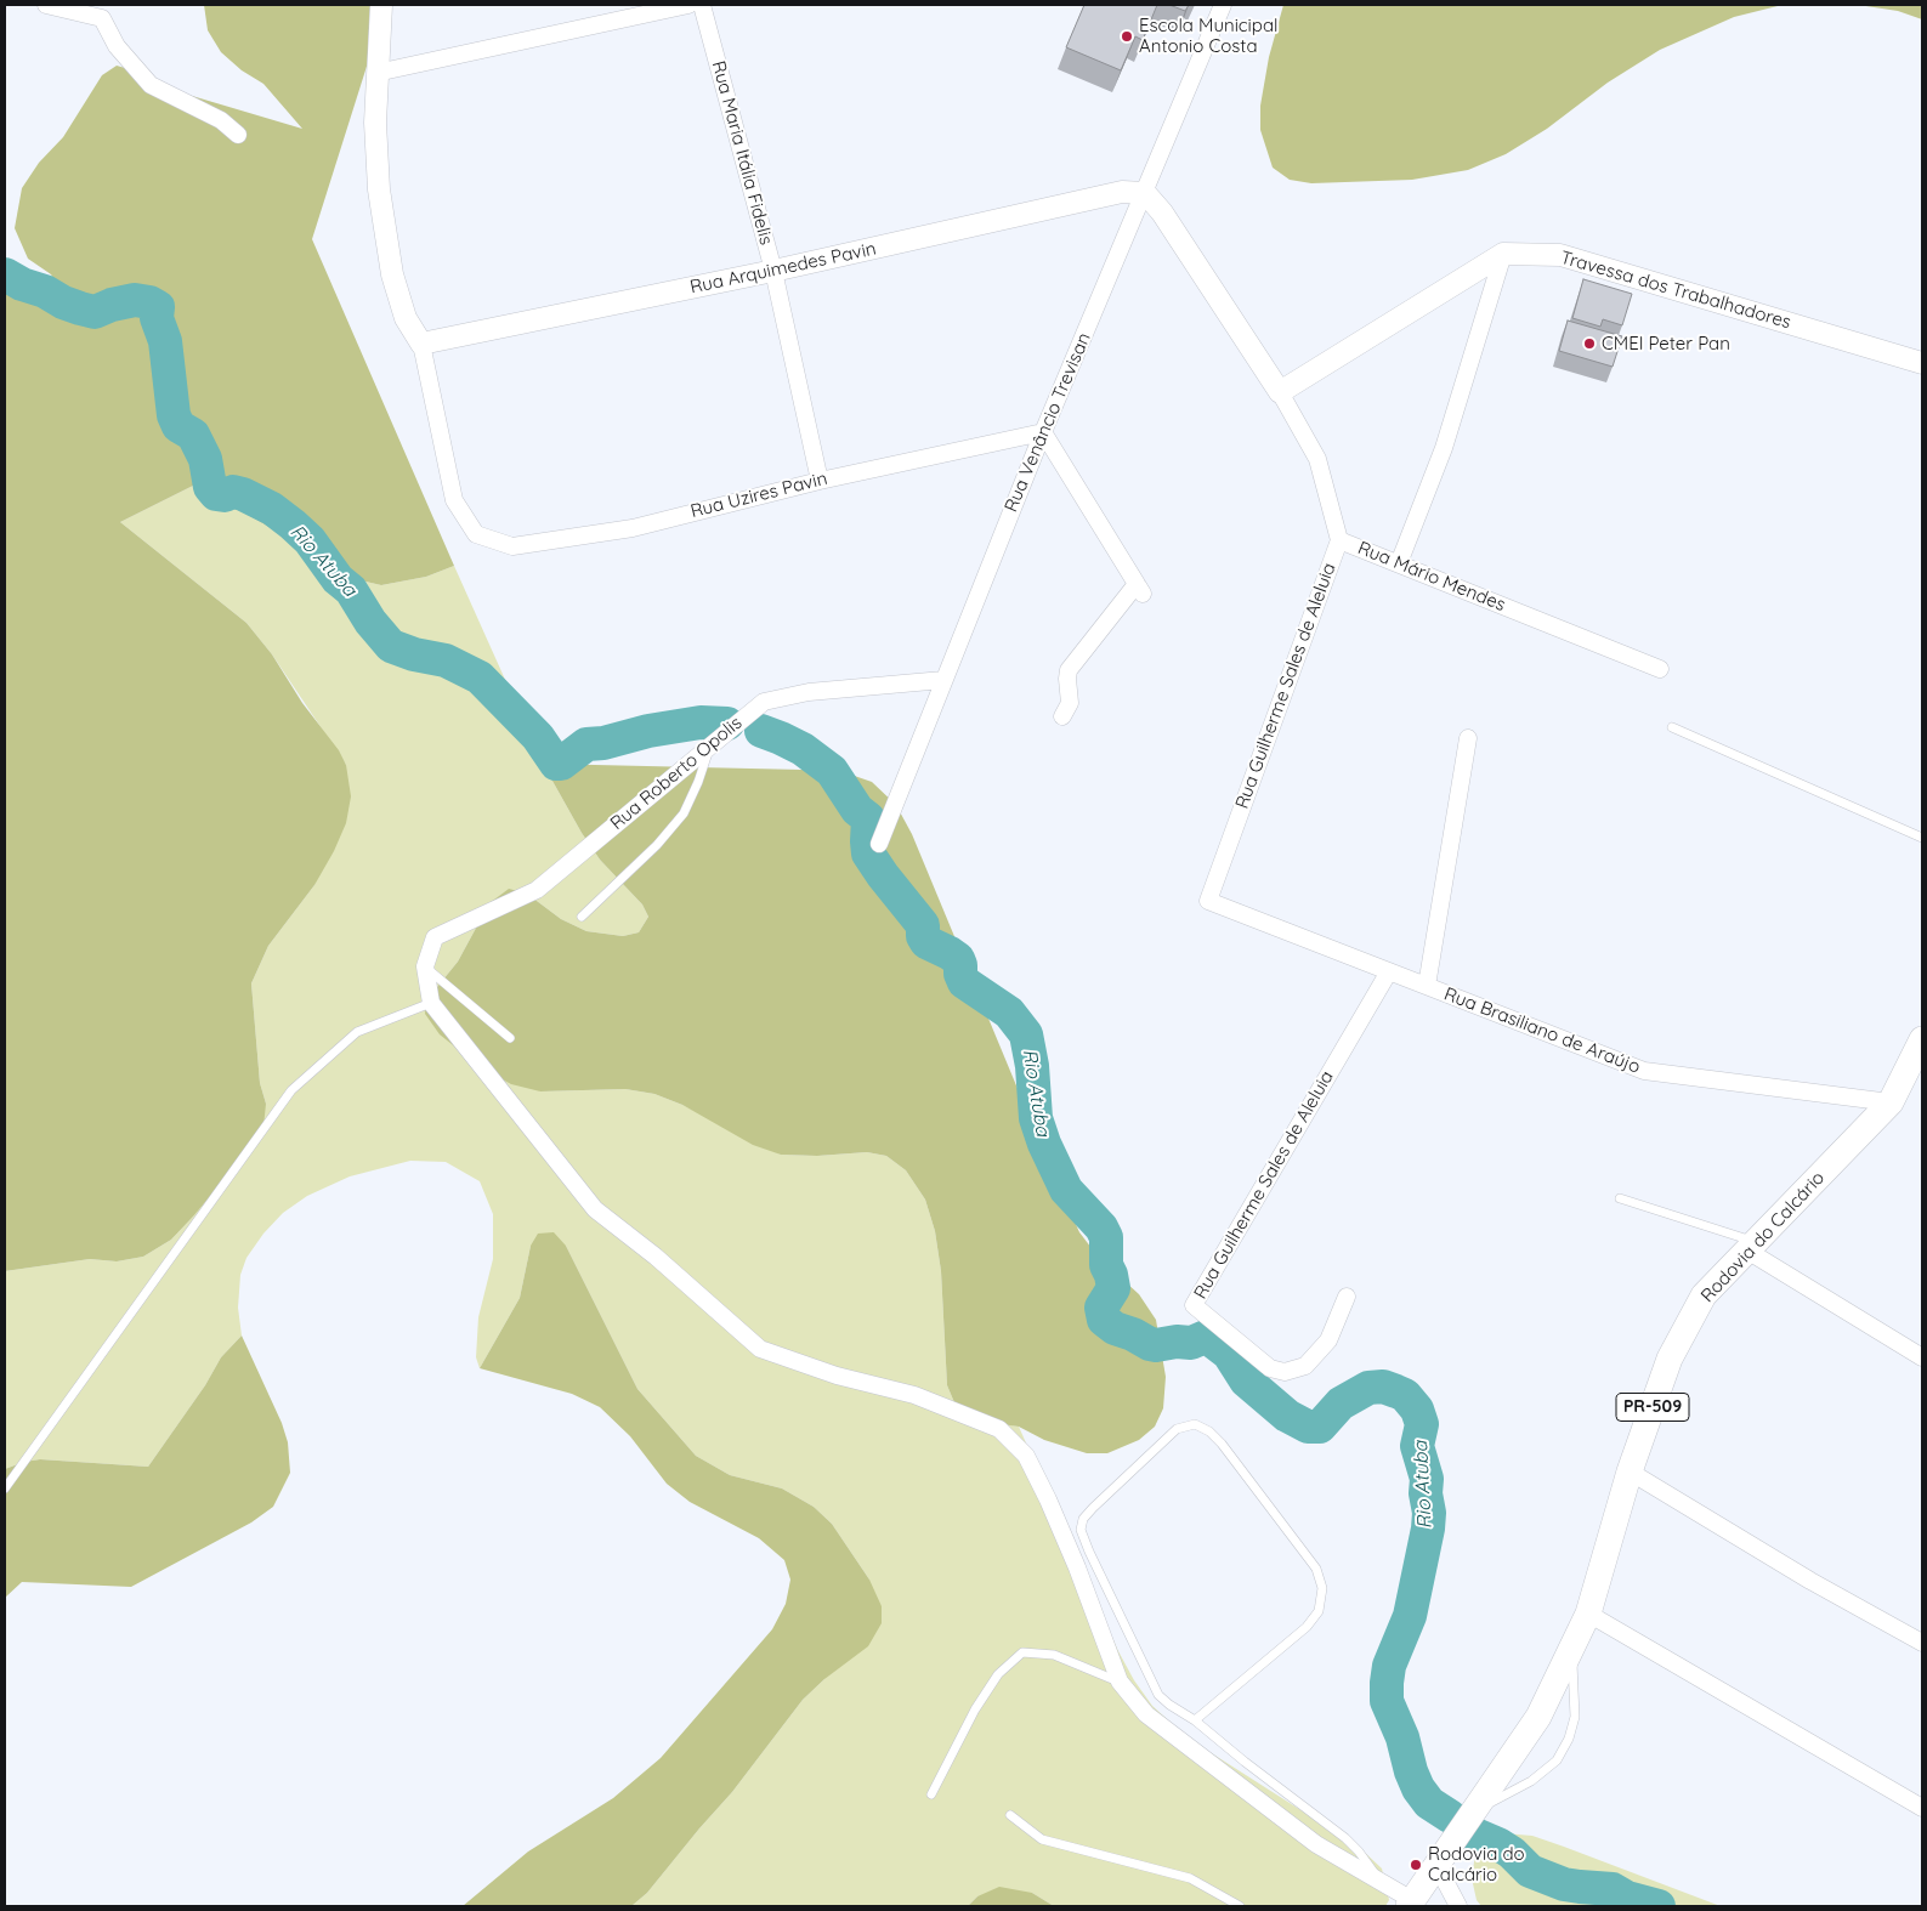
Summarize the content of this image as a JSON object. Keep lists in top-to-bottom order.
{
  "streets": {
    "main road": ["Rodovia do Calcário", "PR-509"],
    "street": [
      "Rua Maria Itália Fidelis",
      "Rua Arquimedes Pavin",
      "Travessa dos Trabalhadores",
      "Rua Venâncio Trevisan",
      "Rua Uzires Pavin",
      "Rua Mário Mendes",
      "Rua Guilherme Sales de Aleluia",
      "Rua Roberto Opolis",
      "Rua Brasiliano de Araújo"
    ]
  },
  "crossings": [
    ["Rua Maria Itália Fidelis", "Rua Arquimedes Pavin"],
    ["Rua Maria Itália Fidelis", "Rua Uzires Pavin"],
    ["Rua Arquimedes Pavin", "Rua Venâncio Trevisan"],
    ["Rua Arquimedes Pavin", "Rua Uzires Pavin"],
    ["Rua Arquimedes Pavin", "Rua Mário Mendes"],
    ["Rua Venâncio Trevisan", "Rua Uzires Pavin"],
    ["Rua Venâncio Trevisan", "Rua Mário Mendes"],
    ["Rua Venâncio Trevisan", "Rua Roberto Opolis"],
    ["Rua Mário Mendes", "Rua Guilherme Sales de Aleluia"],
    ["Rua Guilherme Sales de Aleluia", "Rua Brasiliano de Araújo"],
    ["Rua Brasiliano de Araújo", "Rodovia do Calcário"]
  ],
  "water": ["Rio Atuba"],
  "places": ["Escola Municipal Antonio Costa", "CMEI Peter Pan", "Rodovia do Calcário"]
}
